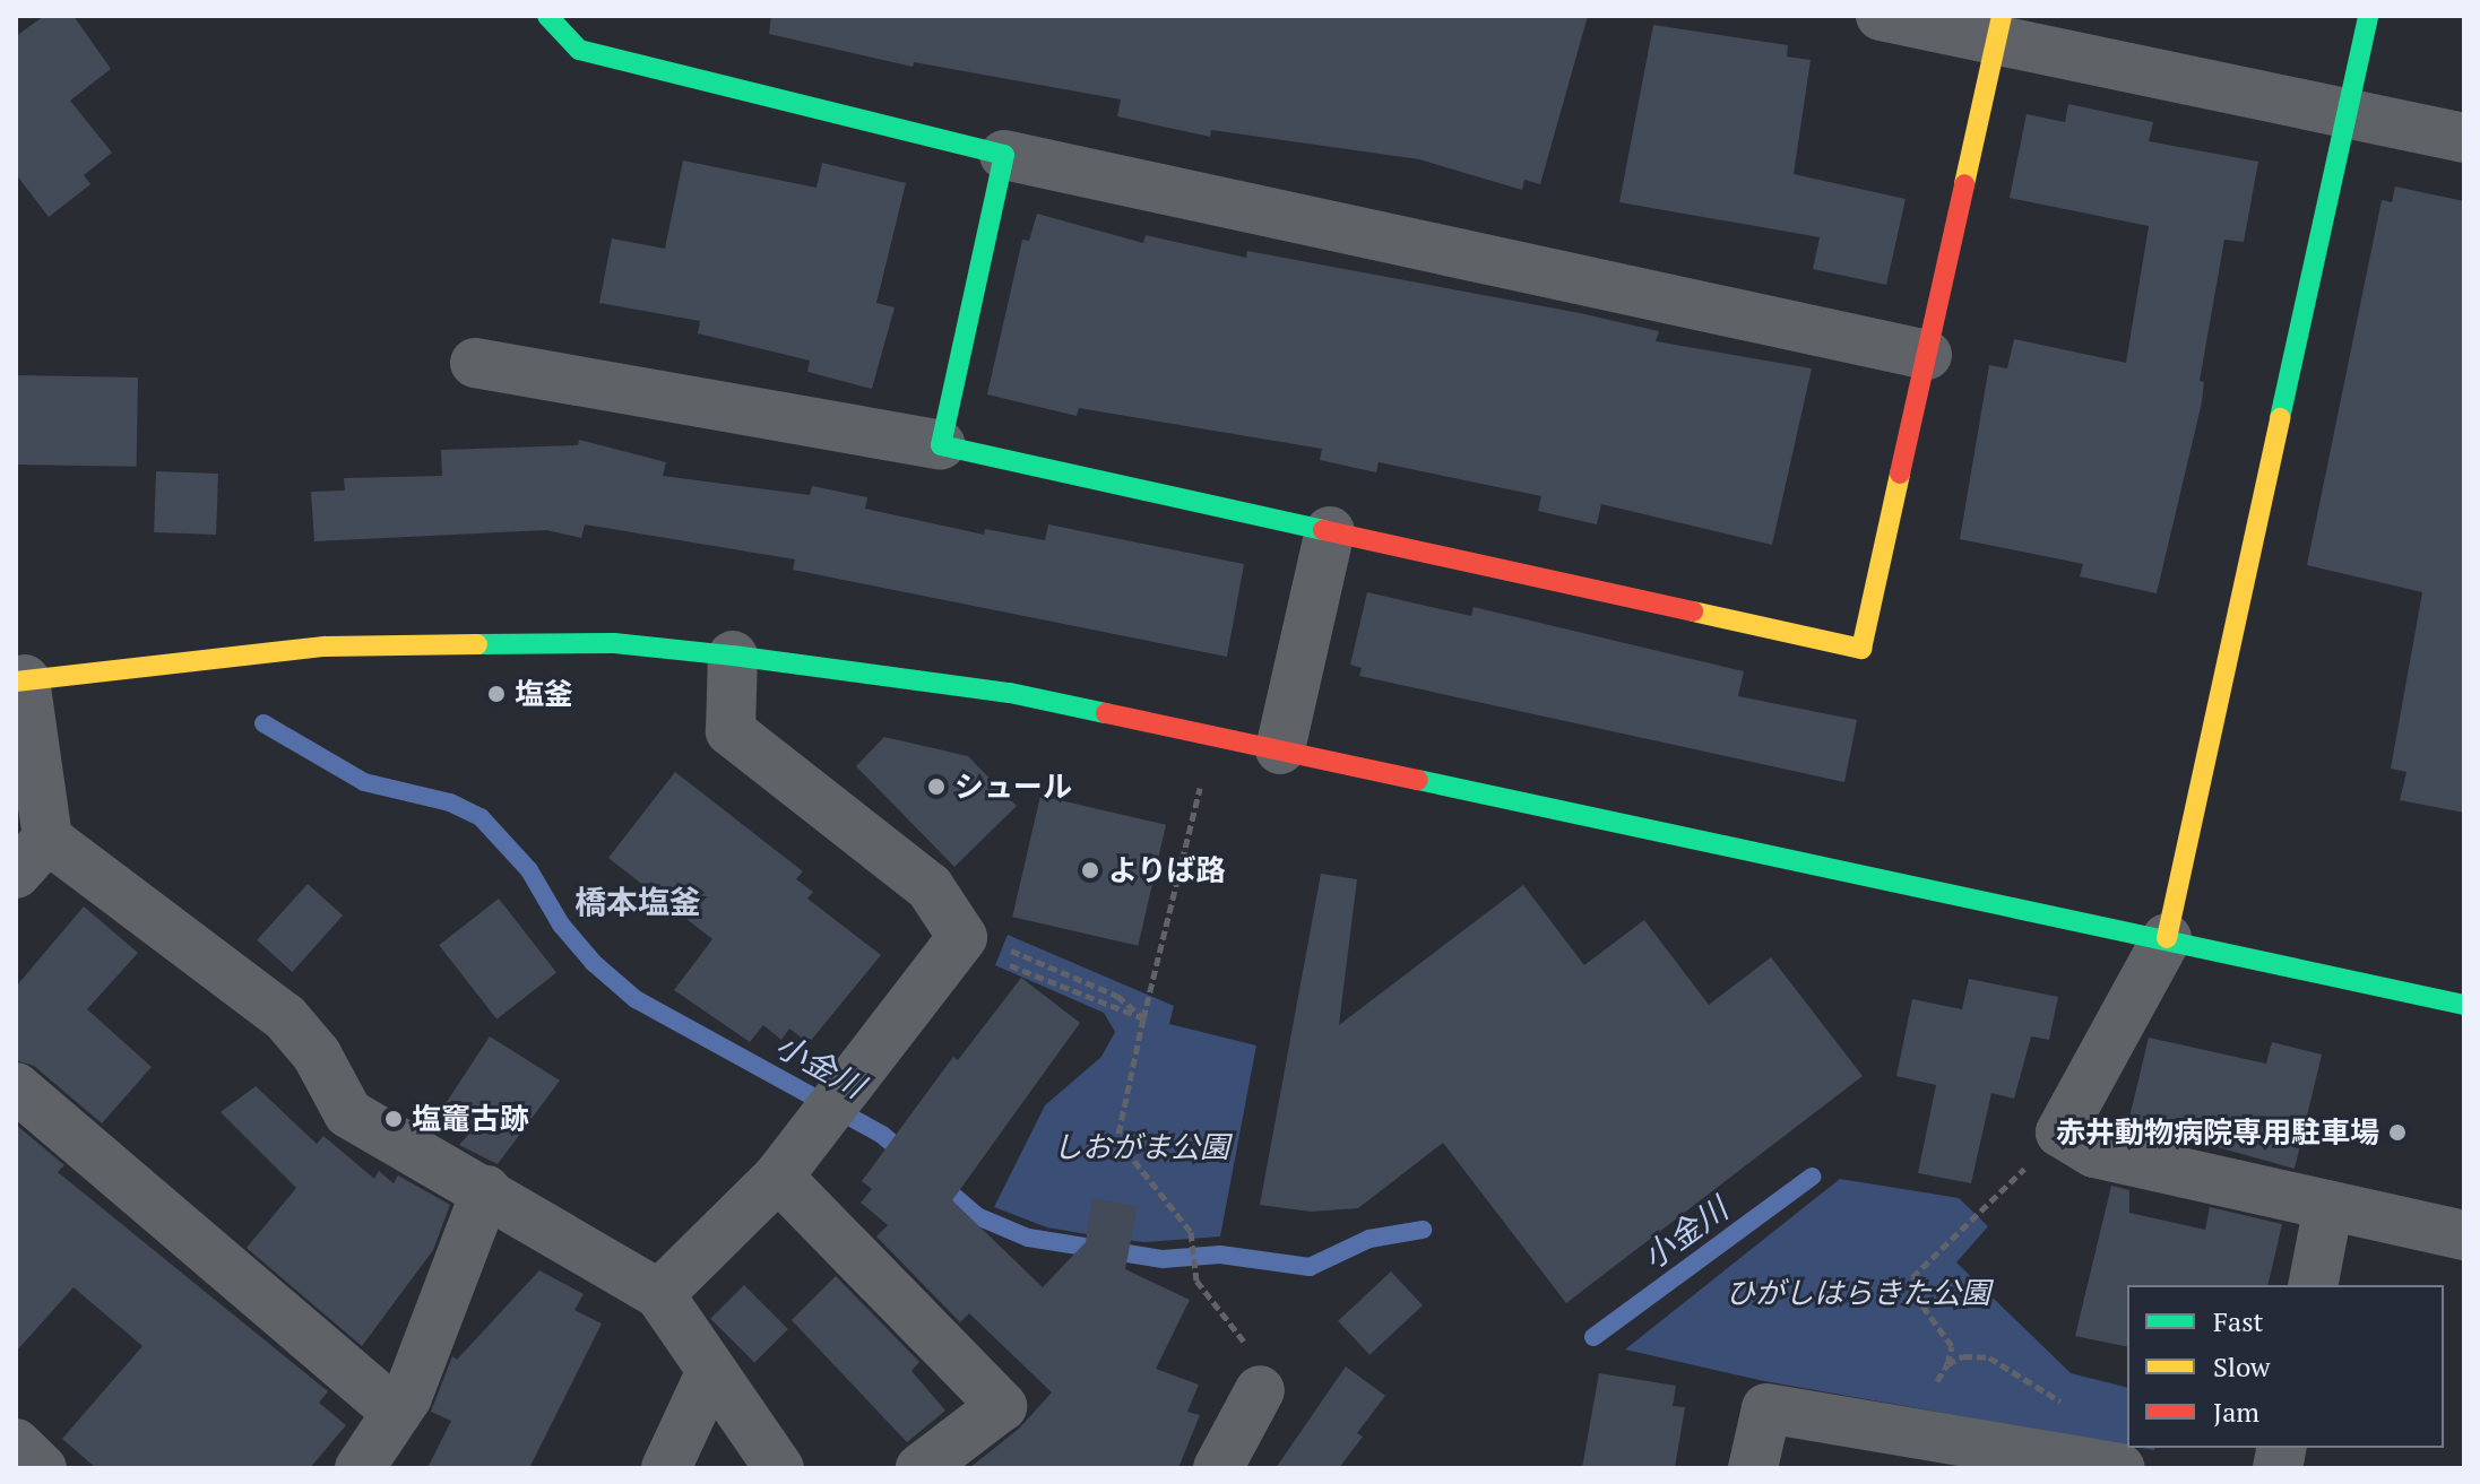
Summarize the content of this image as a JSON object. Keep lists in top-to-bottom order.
{
  "districts": ["橋本塩釜"],
  "water": ["小金川"],
  "parks": ["しおがま公園", "ひがしはらきた公園"],
  "places": [
    "塩釜",
    "シュール",
    "よりば路",
    "塩竈古跡",
    "赤井動物病院専用駐車場"
  ],
  "legend": ["Fast", "Slow", "Jam"]
}
